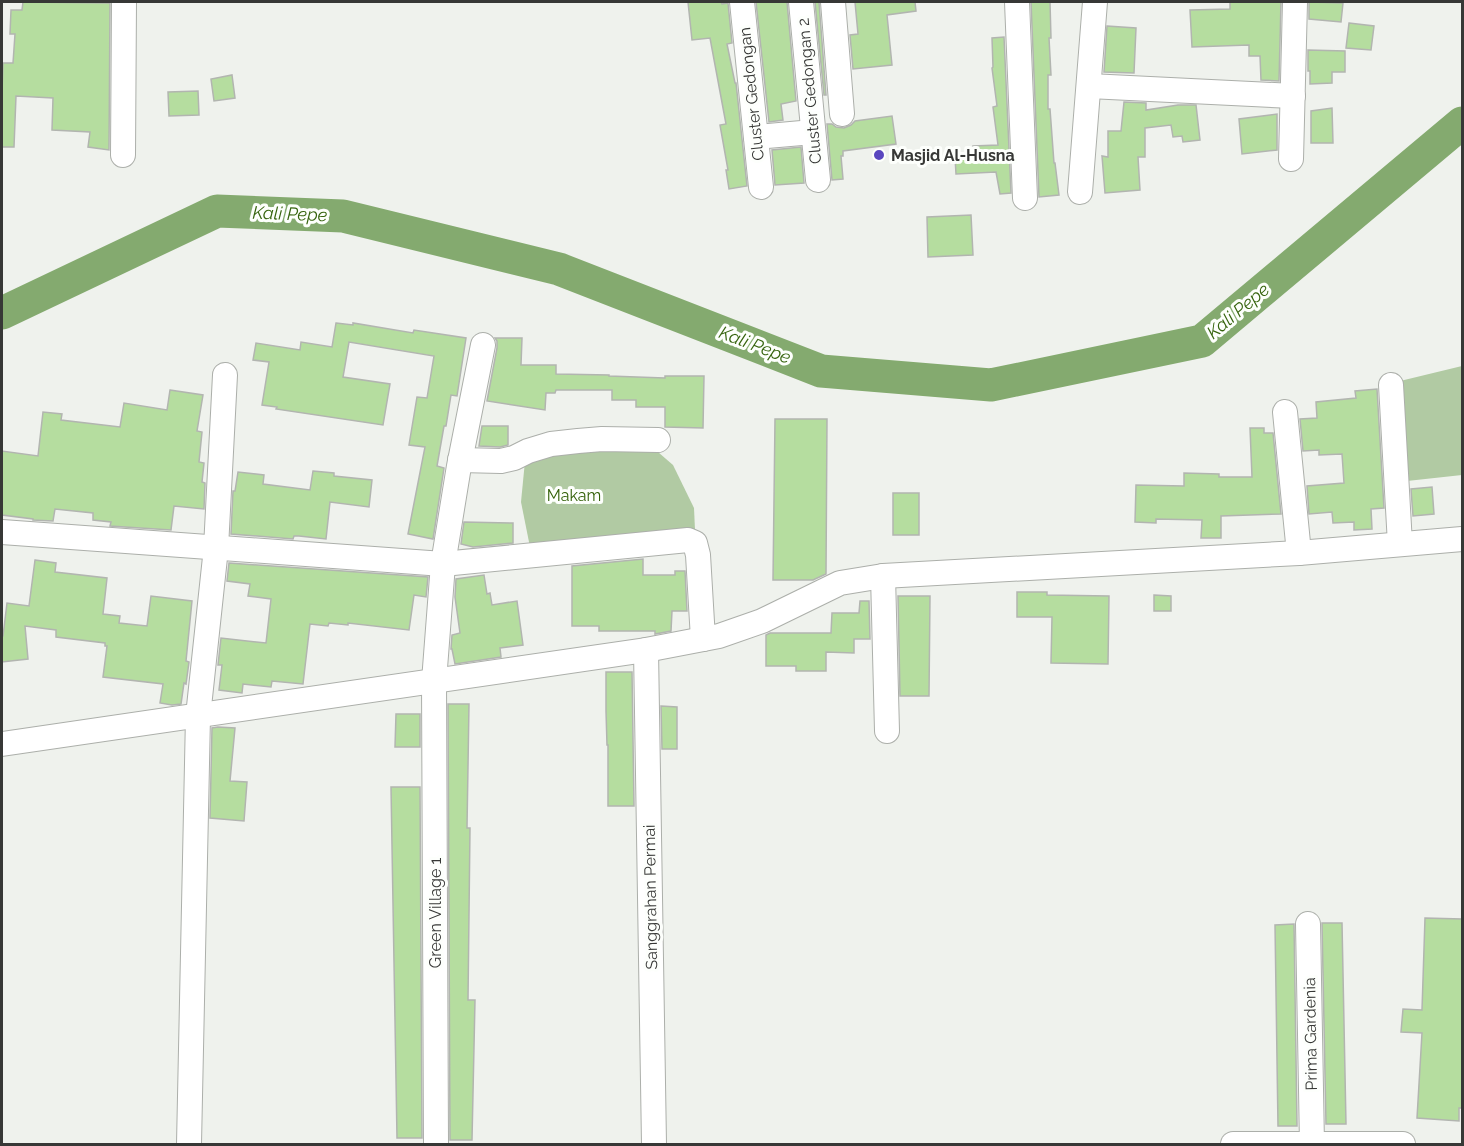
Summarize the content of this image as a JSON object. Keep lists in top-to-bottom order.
{
  "streets": {
    "street": [
      "Cluster Gedongan 2",
      "Cluster Gedongan",
      "Sanggrahan Permai",
      "Green Village 1",
      "Prima Gardenia"
    ]
  },
  "water": ["Kali Pepe"],
  "parks": ["Makam"],
  "places": ["Masjid Al-Husna"]
}
